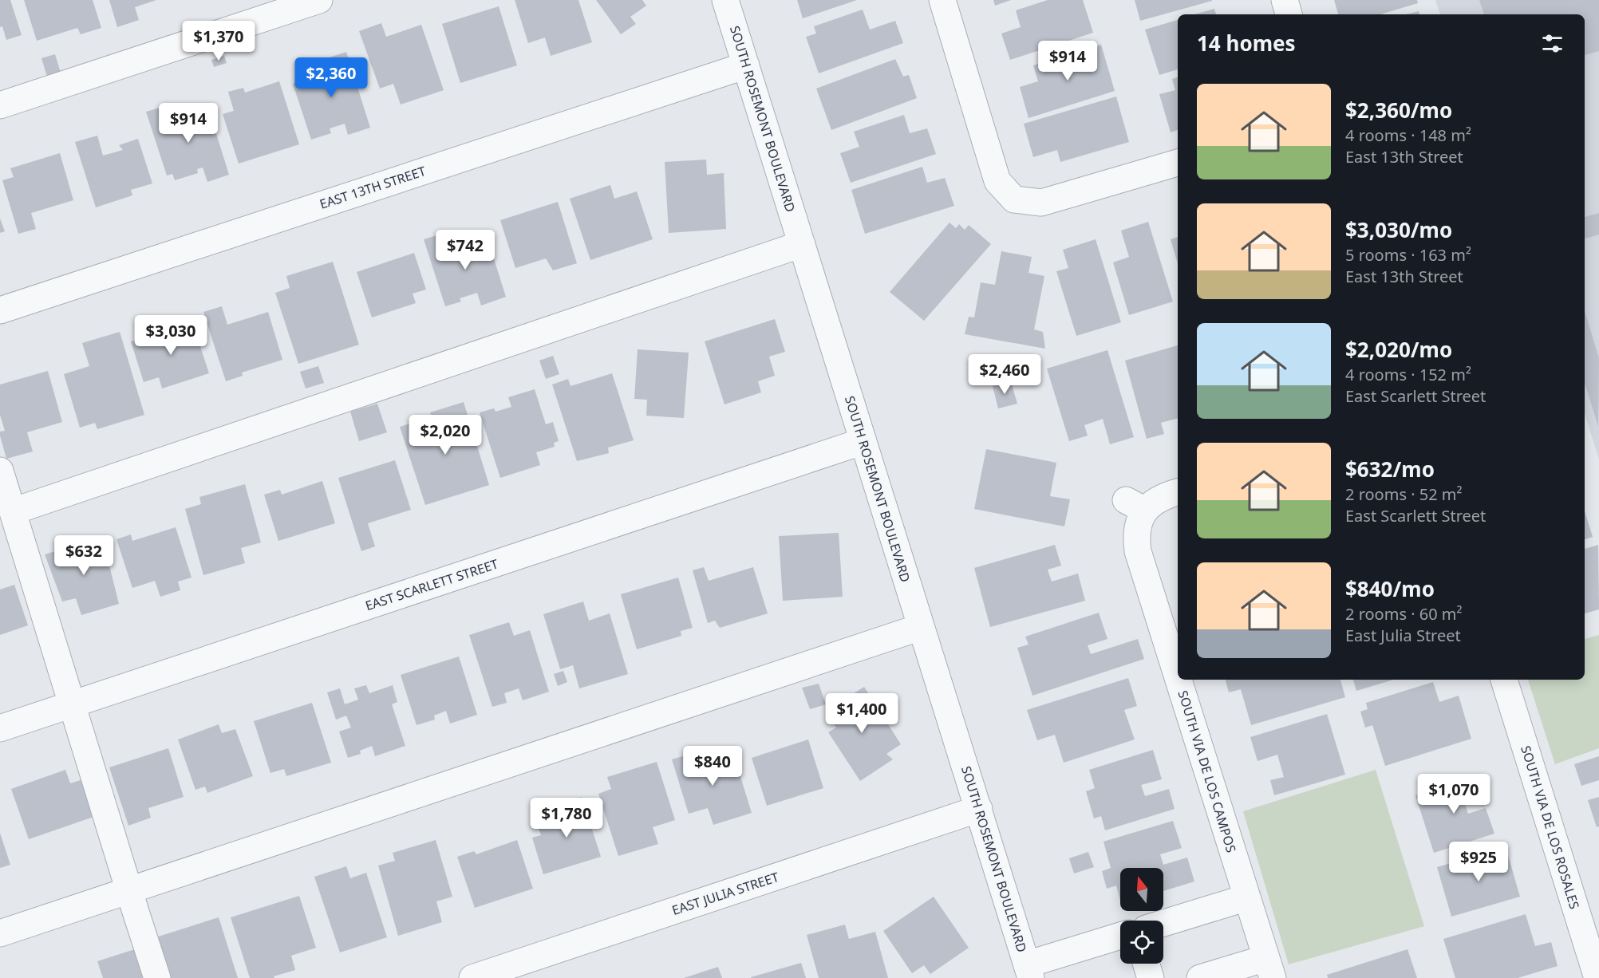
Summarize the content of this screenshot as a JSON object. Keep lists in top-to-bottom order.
{
  "streets": {
    "street": [
      "SOUTH ROSEMONT BOULEVARD",
      "EAST 13TH STREET",
      "EAST SCARLETT STREET",
      "SOUTH VIA DE LOS CAMPOS",
      "SOUTH VIA DE LOS ROSALES",
      "EAST JULIA STREET"
    ]
  },
  "crossings": [
    ["SOUTH ROSEMONT BOULEVARD", "EAST 13TH STREET"],
    ["SOUTH ROSEMONT BOULEVARD", "EAST SCARLETT STREET"],
    ["SOUTH ROSEMONT BOULEVARD", "EAST JULIA STREET"]
  ],
  "north": "top",
  "page": {
    "heading": "14 homes",
    "price": [
      "$1,370",
      "$914",
      "$2,360",
      "$914",
      "$742",
      "$3,030",
      "$2,460",
      "$2,020",
      "$632",
      "$1,400",
      "$840",
      "$1,070",
      "$1,780",
      "$925"
    ],
    "list": [
      {
        "name": "$2,360/mo",
        "note": "4 rooms · 148 m² · East 13th Street"
      },
      {
        "name": "$3,030/mo",
        "note": "5 rooms · 163 m² · East 13th Street"
      },
      {
        "name": "$2,020/mo",
        "note": "4 rooms · 152 m² · East Scarlett Street"
      },
      {
        "name": "$632/mo",
        "note": "2 rooms · 52 m² · East Scarlett Street"
      },
      {
        "name": "$840/mo",
        "note": "2 rooms · 60 m² · East Julia Street"
      }
    ]
  }
}
